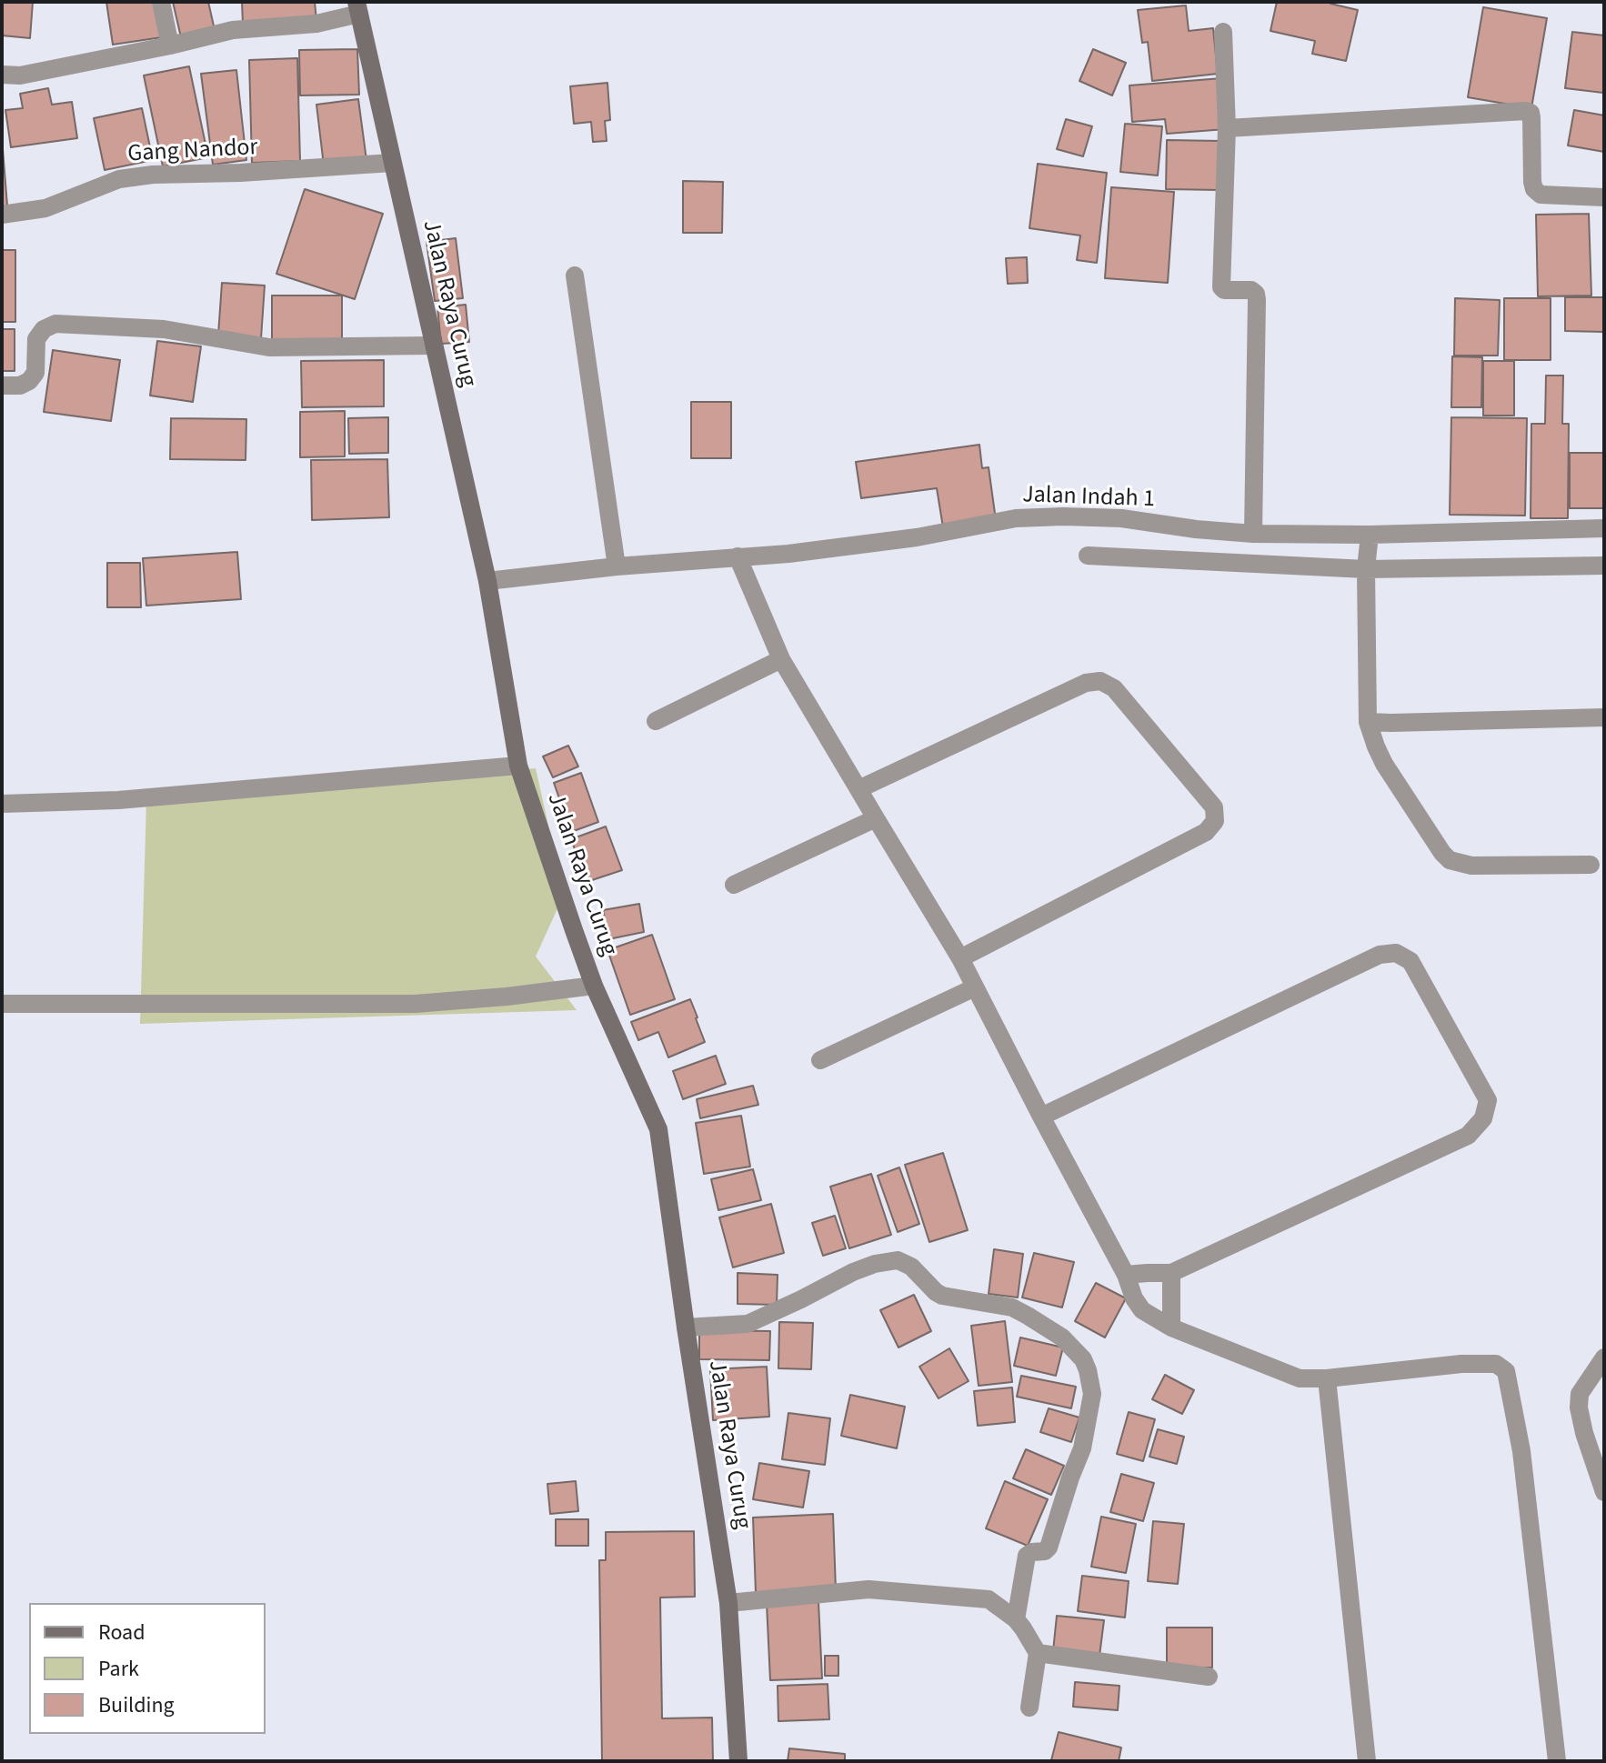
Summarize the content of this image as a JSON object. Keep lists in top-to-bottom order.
{
  "streets": {
    "main road": ["Jalan Raya Curug"],
    "street": ["Gang Nandor", "Jalan Indah 1"]
  },
  "crossings": [
    ["Gang Nandor", "Jalan Raya Curug"],
    ["Jalan Raya Curug", "Jalan Indah 1"]
  ],
  "legend": ["Road", "Park", "Building"]
}
